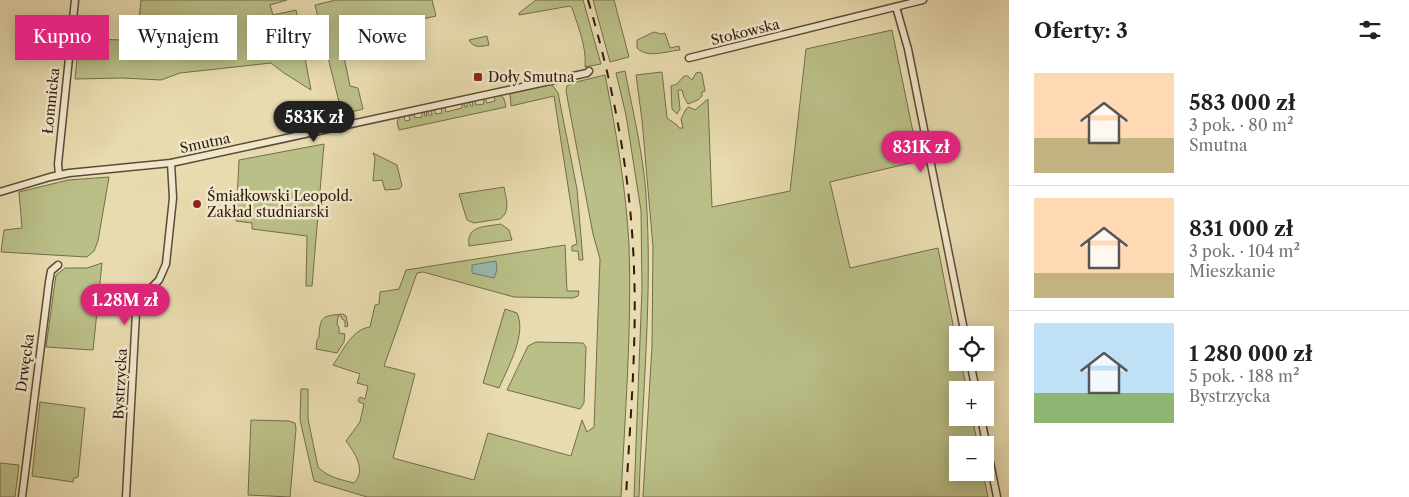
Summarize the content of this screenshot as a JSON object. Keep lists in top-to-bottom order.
{
  "streets": {
    "street": [
      "Stokowska",
      "Łomnicka",
      "Smutna",
      "Drwęcka",
      "Bystrzycka"
    ]
  },
  "crossings": [
    ["Łomnicka", "Smutna"],
    ["Smutna", "Bystrzycka"]
  ],
  "places": {
    "transit": ["Doły Smutna"],
    "other": ["Śmiałkowski Leopold. Zakład studniarski"]
  },
  "page": {
    "heading": "Oferty: 3",
    "chip": [
      "Kupno",
      "Wynajem",
      "Filtry",
      "Nowe"
    ],
    "list": [
      {
        "name": "583 000 zł",
        "note": "3 pok. · 80 m² · Smutna"
      },
      {
        "name": "831 000 zł",
        "note": "3 pok. · 104 m² · Mieszkanie"
      },
      {
        "name": "1 280 000 zł",
        "note": "5 pok. · 188 m² · Bystrzycka"
      }
    ],
    "price": ["583K zł", "831K zł", "1.28M zł"],
    "map_buttons": ["+", "−"]
  }
}
